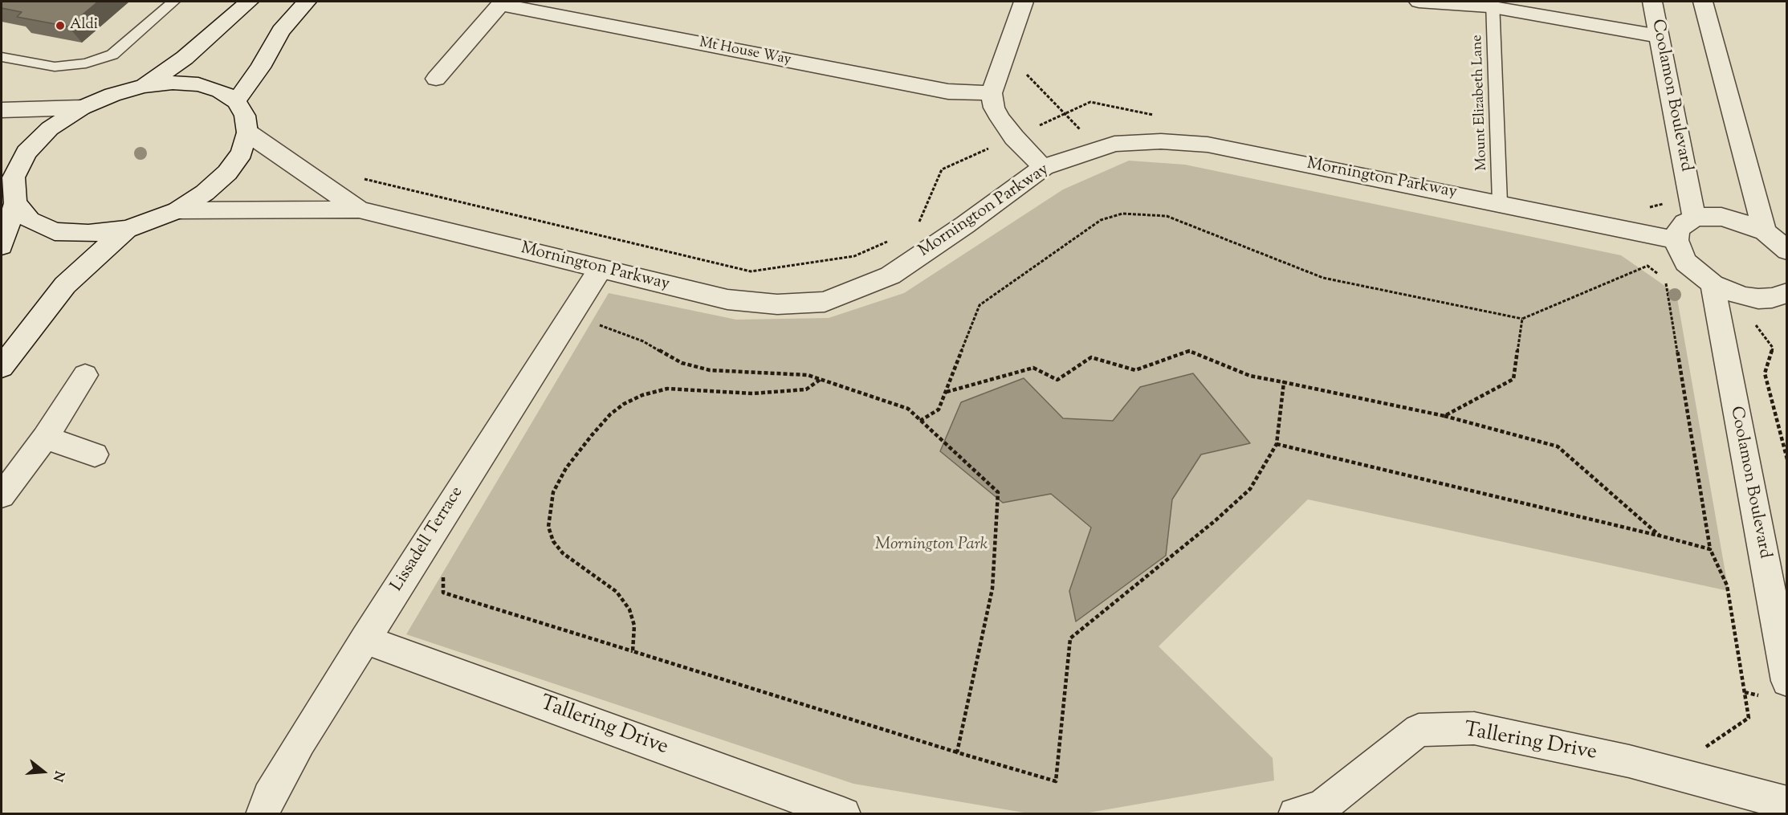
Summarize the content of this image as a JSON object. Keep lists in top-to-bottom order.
{
  "streets": {
    "street": [
      "Mt House Way",
      "Coolamon Boulevard",
      "Mornington Parkway",
      "Lissadell Terrace",
      "Tallering Drive"
    ],
    "lane": ["Mount Elizabeth Lane"]
  },
  "crossings": [
    ["Mount Elizabeth Lane", "Mornington Parkway"],
    ["Mornington Parkway", "Lissadell Terrace"],
    ["Lissadell Terrace", "Tallering Drive"]
  ],
  "parks": ["Mornington Park"],
  "places": ["Aldi"],
  "north": "right"
}
